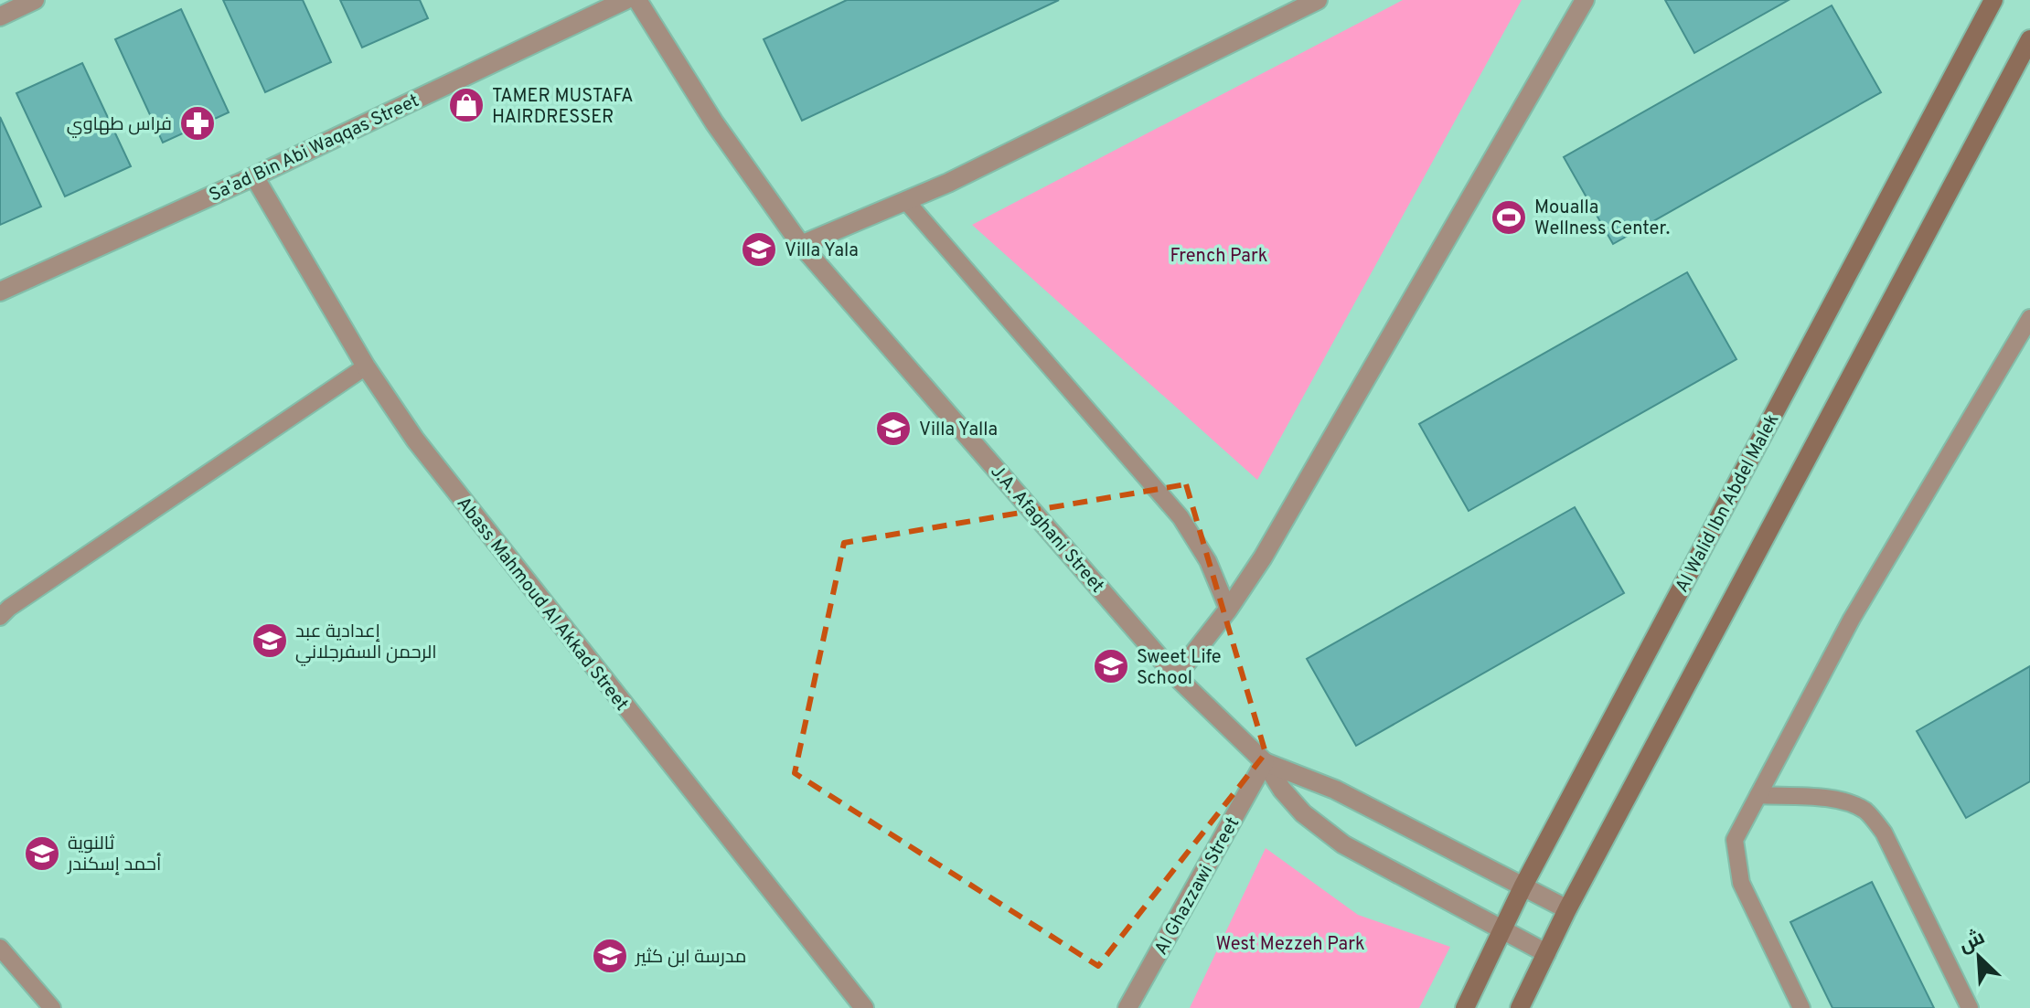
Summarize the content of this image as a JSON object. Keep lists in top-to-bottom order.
{
  "streets": {
    "main road": ["Al Walid Ibn Abdel Malek"],
    "street": [
      "Sa'ad Bin Abi Waqqas Street",
      "J.A. Afaghani Street",
      "Abass Mahmoud Al Akkad Street",
      "Al Ghazzawi Street"
    ]
  },
  "crossings": [
    ["Sa'ad Bin Abi Waqqas Street", "Abass Mahmoud Al Akkad Street"],
    ["Al Walid Ibn Abdel Malek", "J.A. Afaghani Street"],
    ["J.A. Afaghani Street", "Al Ghazzawi Street"]
  ],
  "parks": ["French Park", "West Mezzeh Park"],
  "places": {
    "shop": ["TAMER MUSTAFA HAIRDRESSER"],
    "pharmacy": ["فراس طهاوي"],
    "sports": ["Moualla Wellness Center."],
    "school or university": [
      "Villa Yala",
      "Villa Yalla",
      "إعدادية عبد الرحمن السفرجلاني",
      "Sweet Life School",
      "ثالنوية أحمد إسكندر",
      "مدرسة ابن كثير"
    ]
  },
  "north": "top left"
}
